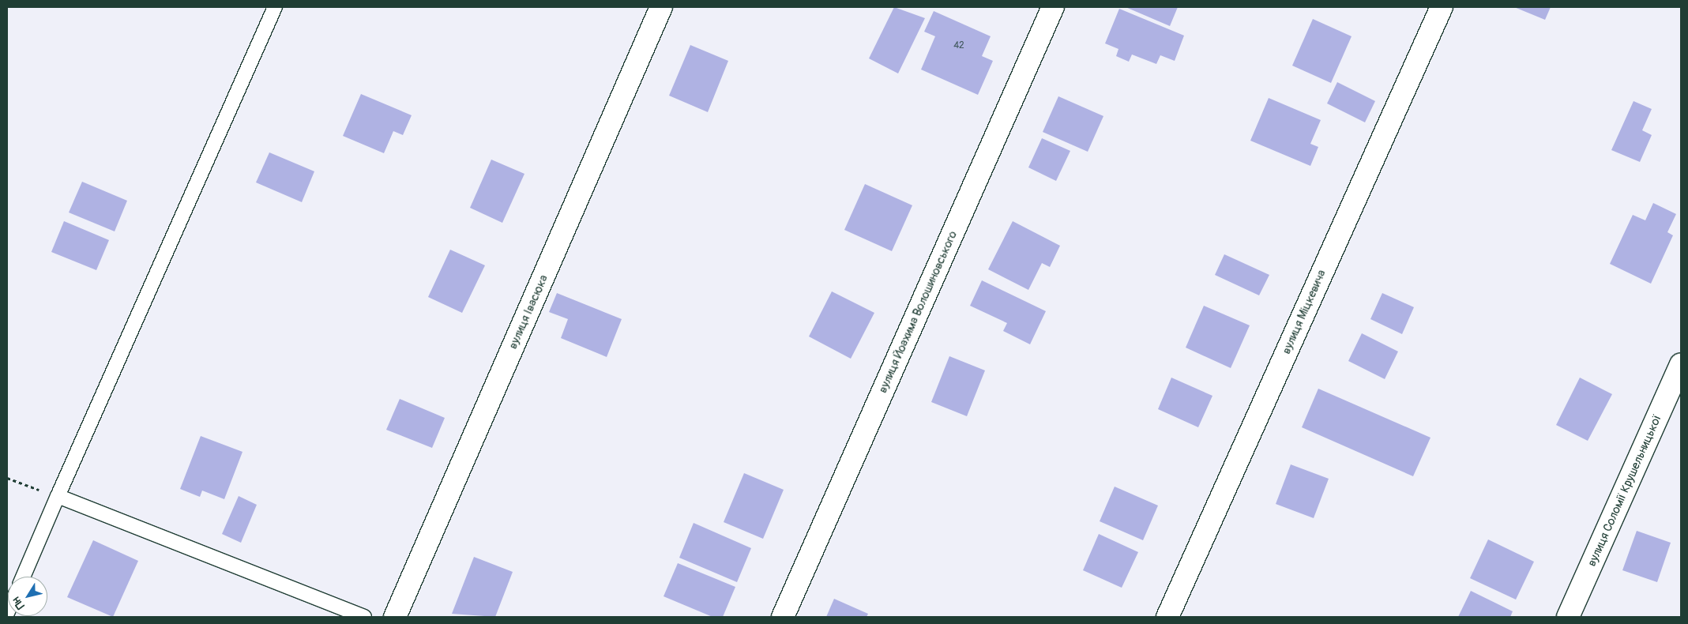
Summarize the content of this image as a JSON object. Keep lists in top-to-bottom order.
{
  "streets": {
    "street": [
      "вулиця Івасюка",
      "вулиця Йоахима Волошиновського",
      "вулиця Міцкевича",
      "вулиця Соломії Крушельницької"
    ]
  },
  "house_numbers": ["42"],
  "north": "bottom left"
}
